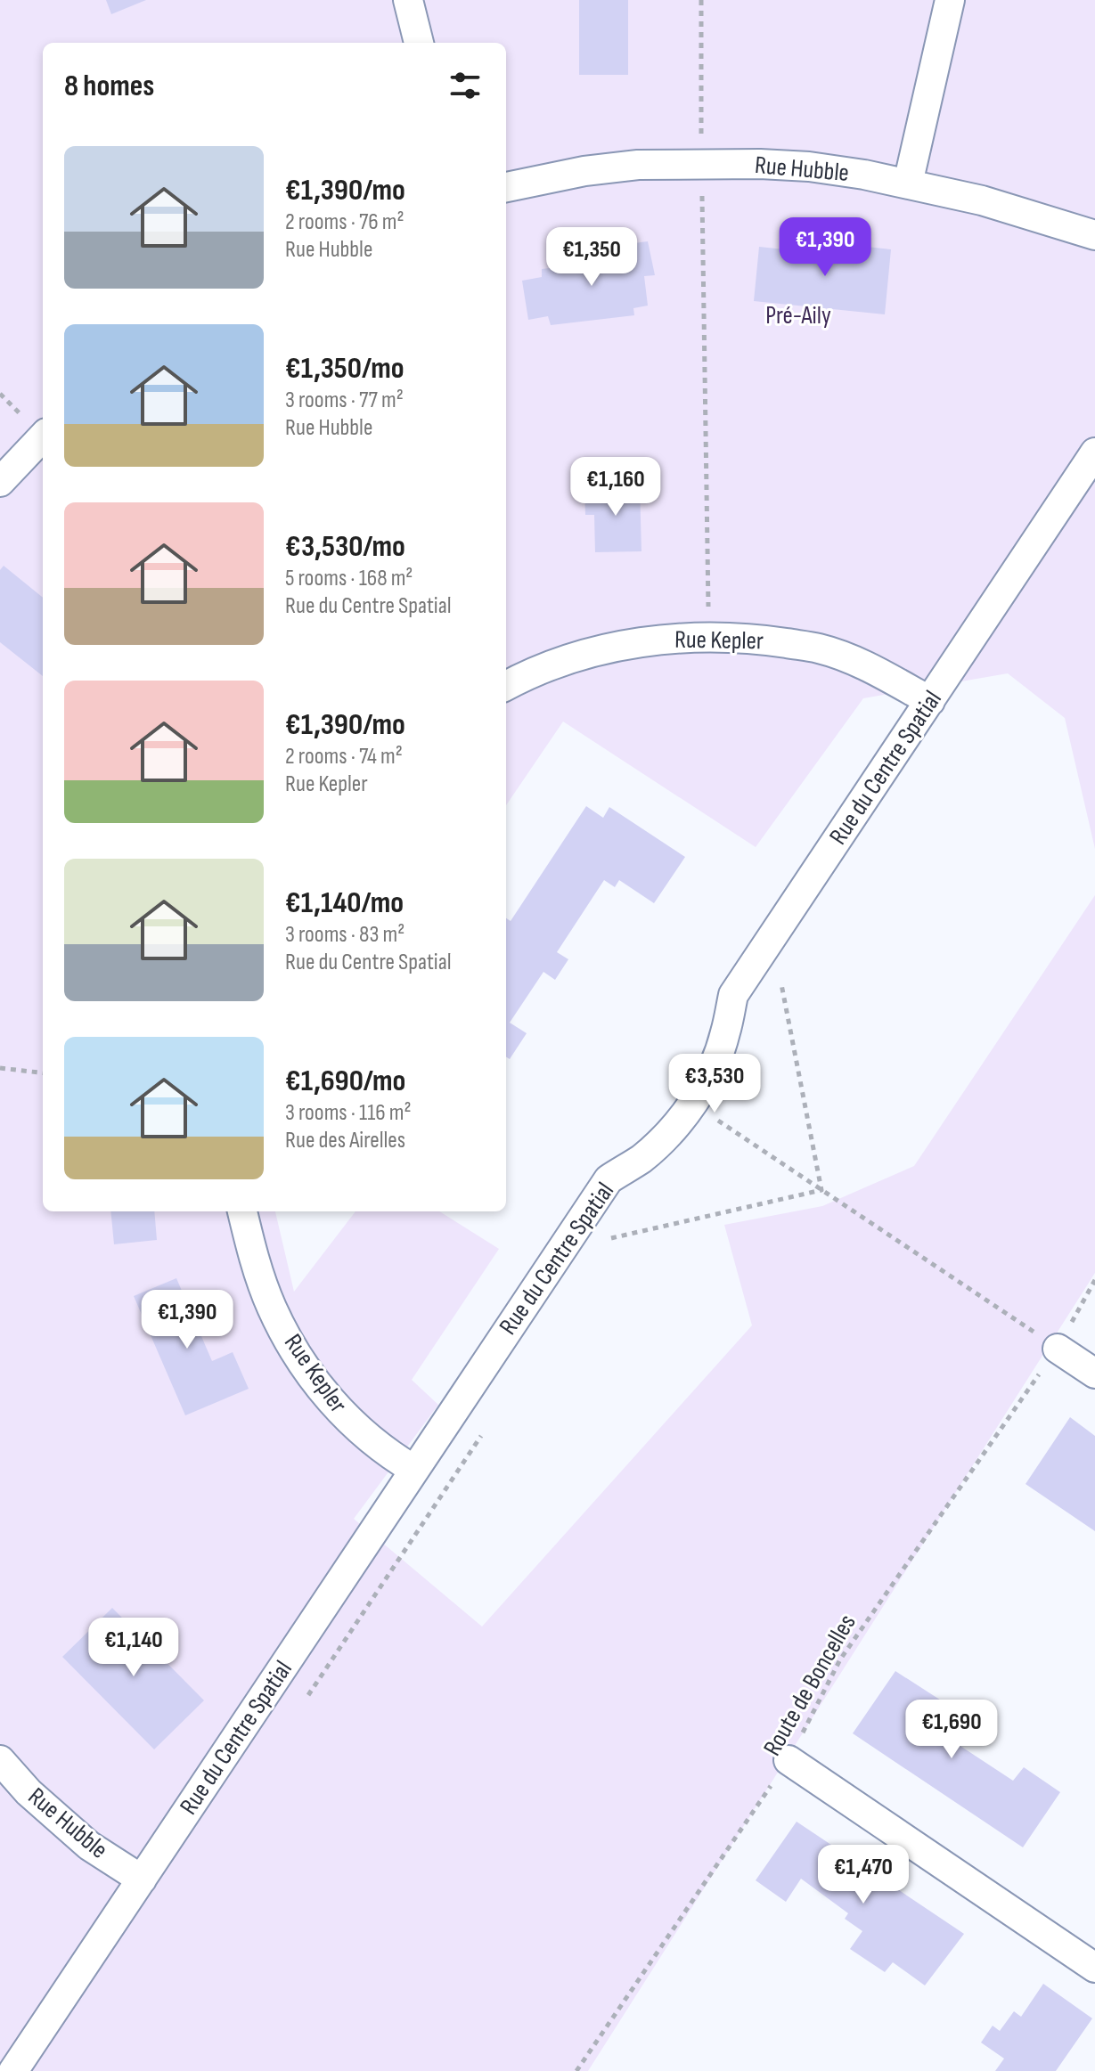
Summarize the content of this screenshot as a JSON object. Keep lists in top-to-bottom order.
{
  "streets": {
    "street": ["Rue Hubble", "Rue Kepler", "Rue du Centre Spatial"],
    "path": ["Route de Boncelles"]
  },
  "crossings": [
    ["Rue Hubble", "Rue du Centre Spatial"],
    ["Rue Kepler", "Rue du Centre Spatial"]
  ],
  "parks": ["Pré-Aily"],
  "page": {
    "heading": "8 homes",
    "list": [
      {
        "name": "€1,390/mo",
        "note": "2 rooms · 76 m² · Rue Hubble"
      },
      {
        "name": "€1,350/mo",
        "note": "3 rooms · 77 m² · Rue Hubble"
      },
      {
        "name": "€3,530/mo",
        "note": "5 rooms · 168 m² · Rue du Centre Spatial"
      },
      {
        "name": "€1,390/mo",
        "note": "2 rooms · 74 m² · Rue Kepler"
      },
      {
        "name": "€1,140/mo",
        "note": "3 rooms · 83 m² · Rue du Centre Spatial"
      },
      {
        "name": "€1,690/mo",
        "note": "3 rooms · 116 m² · Rue des Airelles"
      }
    ],
    "price": [
      "€1,390",
      "€1,350",
      "€1,160",
      "€3,530",
      "€1,390",
      "€1,140",
      "€1,690",
      "€1,470"
    ]
  }
}
